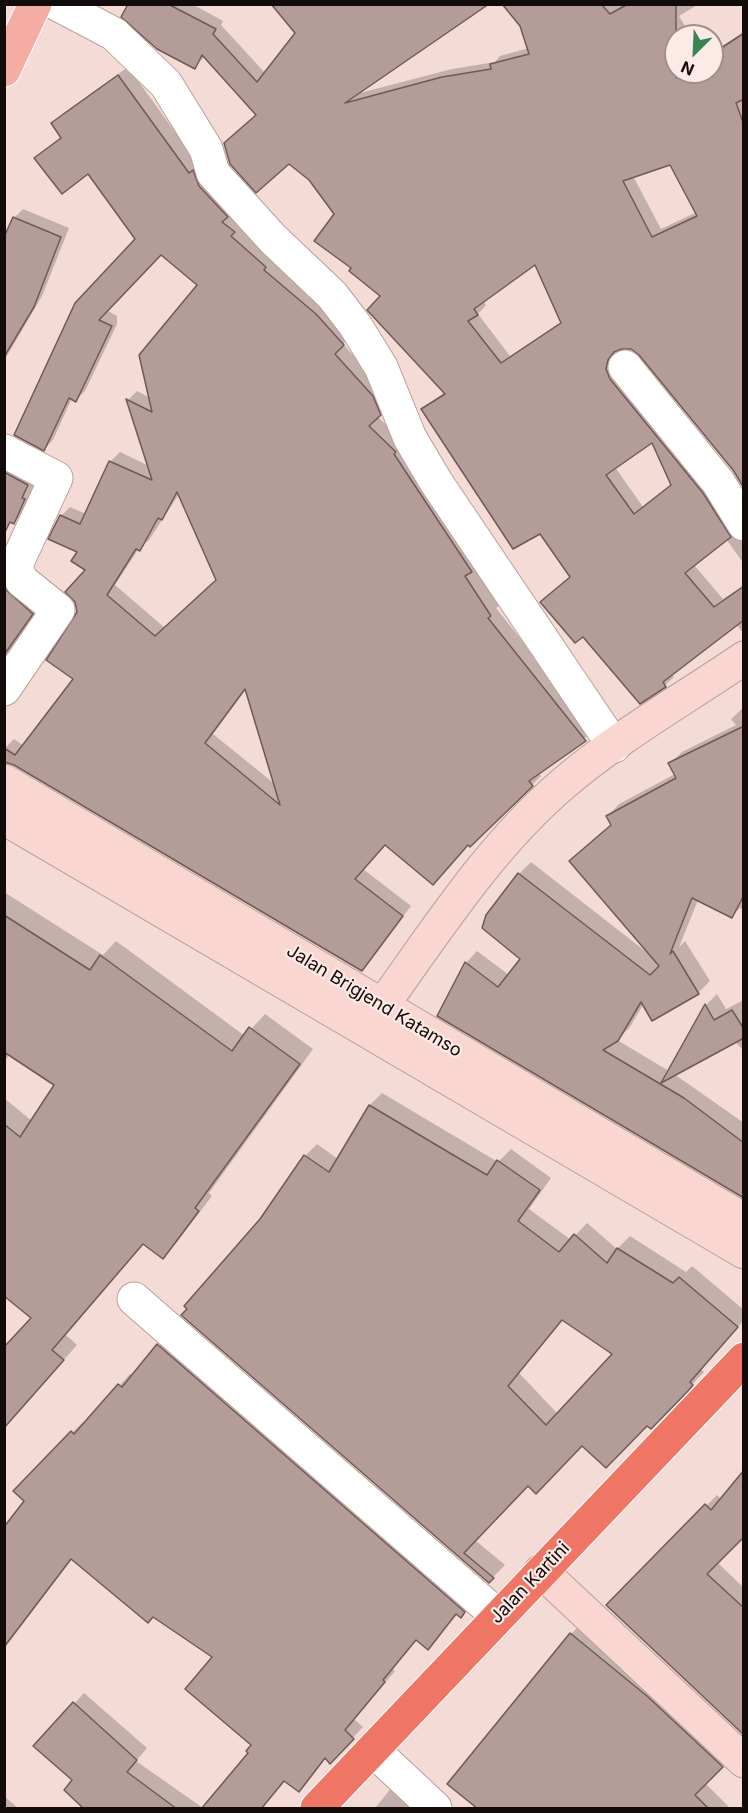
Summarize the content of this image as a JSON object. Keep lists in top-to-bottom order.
{
  "streets": {
    "highway": ["Jalan Kartini"],
    "street": ["Jalan Brigjend Katamso"]
  },
  "north": "bottom left"
}
